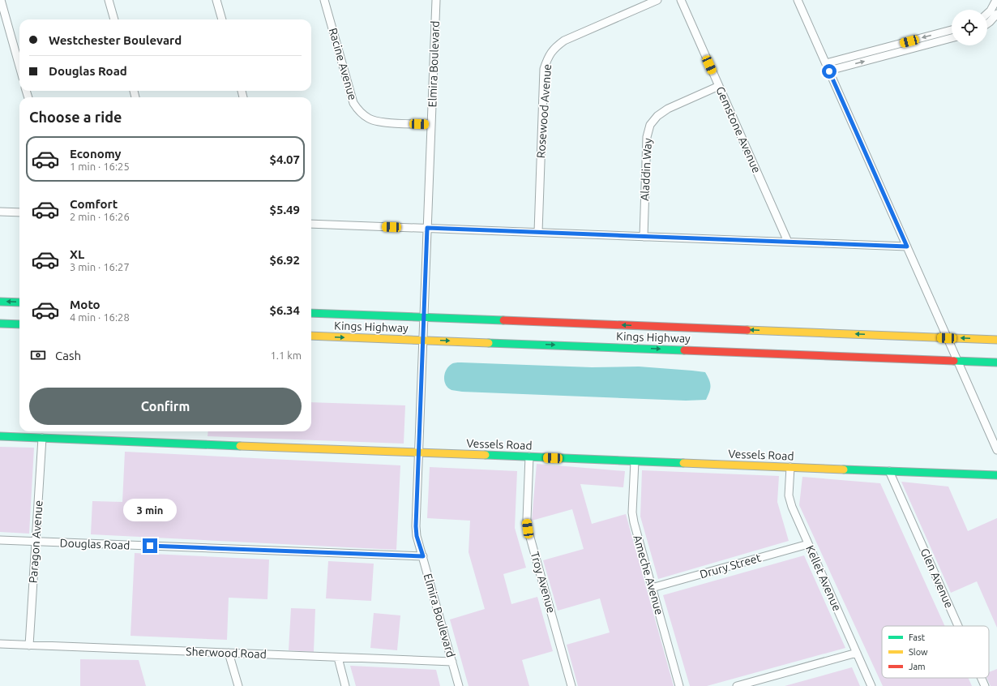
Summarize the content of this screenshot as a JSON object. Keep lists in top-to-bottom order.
{
  "streets": {
    "main road": ["Kings Highway", "Vessels Road"],
    "street": [
      "Racine Avenue",
      "Elmira Boulevard",
      "Rosewood Avenue",
      "Gemstone Avenue",
      "Aladdin Way",
      "Paragon Avenue",
      "Douglas Road",
      "Drury Street",
      "Ameche Avenue",
      "Kellet Avenue",
      "Glen Avenue",
      "Troy Avenue",
      "Sherwood Road"
    ]
  },
  "crossings": [
    ["Racine Avenue", "Elmira Boulevard"],
    ["Elmira Boulevard", "Kings Highway"],
    ["Elmira Boulevard", "Vessels Road"],
    ["Elmira Boulevard", "Douglas Road"],
    ["Elmira Boulevard", "Sherwood Road"],
    ["Gemstone Avenue", "Aladdin Way"],
    ["Vessels Road", "Paragon Avenue"],
    ["Vessels Road", "Ameche Avenue"],
    ["Vessels Road", "Kellet Avenue"],
    ["Vessels Road", "Glen Avenue"],
    ["Vessels Road", "Troy Avenue"],
    ["Paragon Avenue", "Douglas Road"],
    ["Paragon Avenue", "Sherwood Road"],
    ["Drury Street", "Ameche Avenue"],
    ["Drury Street", "Kellet Avenue"]
  ],
  "legend": ["Fast", "Slow", "Jam"],
  "page": {
    "banner": ["Westchester Boulevard", "Douglas Road"],
    "heading": "Choose a ride",
    "list": [
      {
        "name": "Economy",
        "note": "1 min · 16:25",
        "value": "$4.07"
      },
      {
        "name": "Comfort",
        "note": "2 min · 16:26",
        "value": "$5.49"
      },
      {
        "name": "XL",
        "note": "3 min · 16:27",
        "value": "$6.92"
      },
      {
        "name": "Moto",
        "note": "4 min · 16:28",
        "value": "$6.34"
      }
    ],
    "pay": ["Cash", "1.1 km"],
    "buttons": "Confirm",
    "bubble": "3 min"
  }
}
